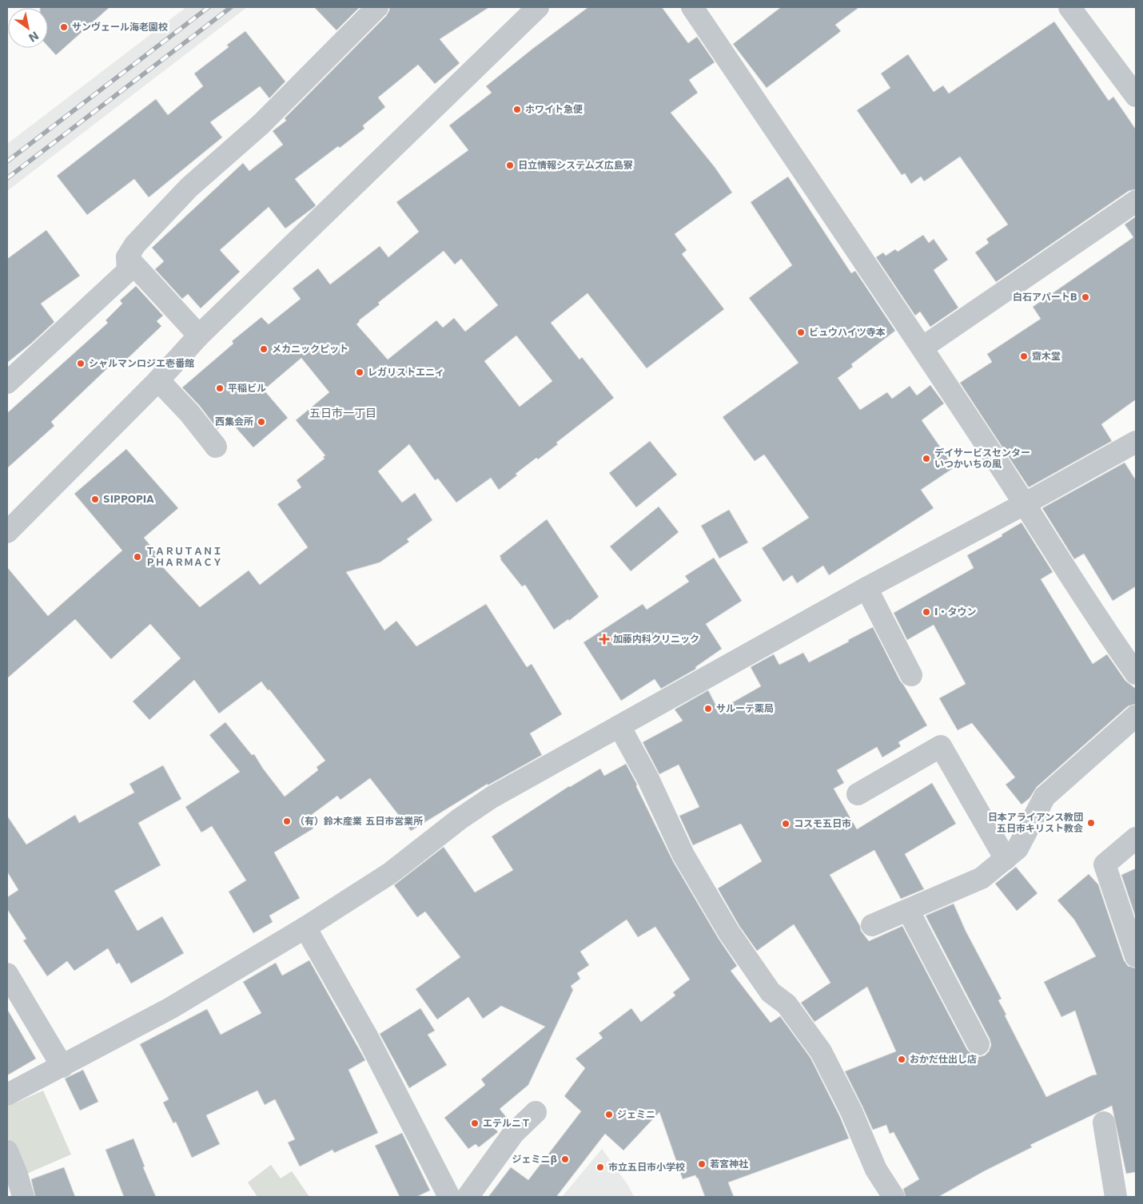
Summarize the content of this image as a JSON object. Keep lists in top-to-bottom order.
{
  "districts": ["五日市一丁目"],
  "places": {
    "other": [
      "サンヴェール海老園校",
      "ホワイト急便",
      "日立情報システムズ広島寮",
      "白石アパートB",
      "ビュウハイツ寺本",
      "メカニックピット",
      "齋木堂",
      "シャルマンロジエ壱番館",
      "レガリストエニィ",
      "平稲ビル",
      "西集会所",
      "デイサービスセンター いつかいちの風",
      "SIPPOPIA",
      "ＴＡＲＵＴＡＮＩ ＰＨＡＲＭＡＣＹ",
      "I・タウン",
      "サルーテ薬局",
      "（有）鈴木産業 五日市営業所",
      "日本アライアンス教団 五日市キリスト教会",
      "コスモ五日市",
      "おかだ仕出し店",
      "ジェミニ",
      "エテルニＴ",
      "ジェミニβ",
      "若宮神社",
      "市立五日市小学校"
    ],
    "health": ["加藤内科クリニック"]
  },
  "north": "bottom right"
}
